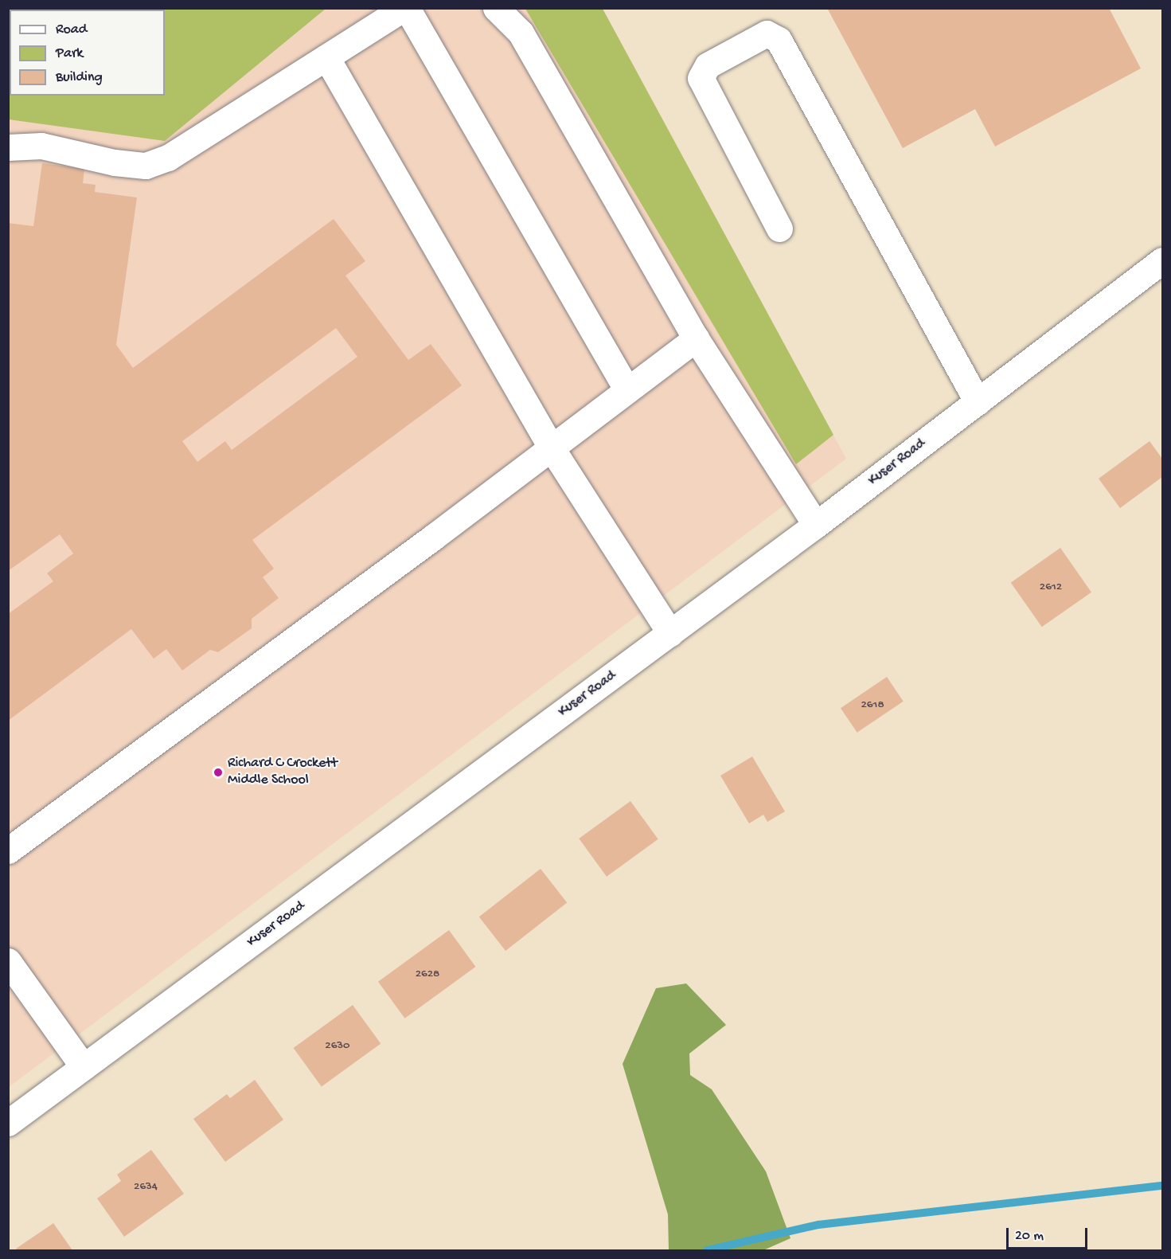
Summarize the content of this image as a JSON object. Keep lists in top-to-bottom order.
{
  "streets": {
    "street": ["Kuser Road"]
  },
  "places": ["Richard C Crockett Middle School"],
  "house_numbers": [
    "2612",
    "2618",
    "2628",
    "2630",
    "2634"
  ],
  "legend": ["Road", "Park", "Building"],
  "scale_bar": "20 m"
}
